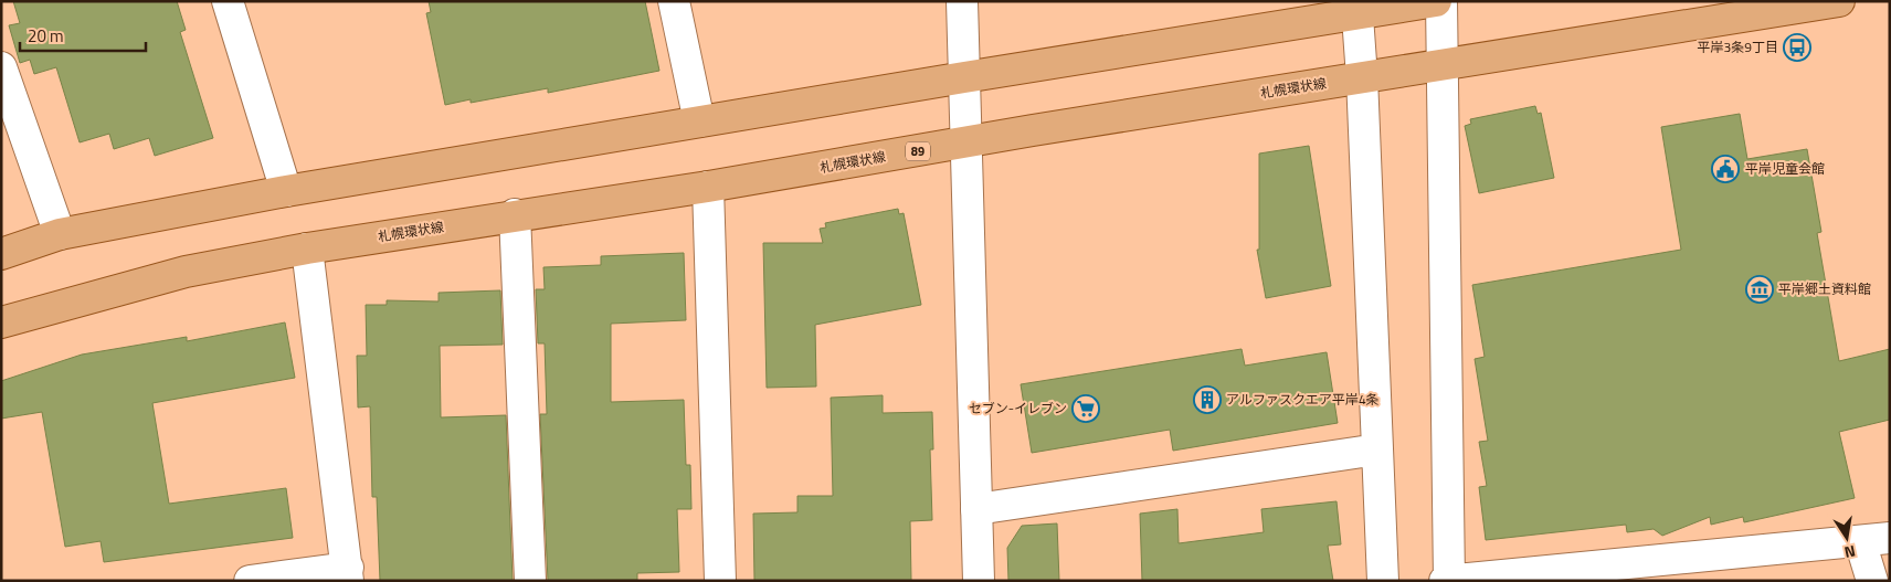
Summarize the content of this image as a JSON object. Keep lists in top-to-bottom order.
{
  "streets": {
    "main road": ["札幌環状線", "89"]
  },
  "places": {
    "bus stop": ["平岸3条9丁目"],
    "public building": ["平岸児童会館"],
    "museum": ["平岸郷土資料館"],
    "building": ["アルファスクエア平岸4条"],
    "supermarket": ["セブン-イレブン"]
  },
  "scale_bar": "20 m",
  "north": "bottom"
}
